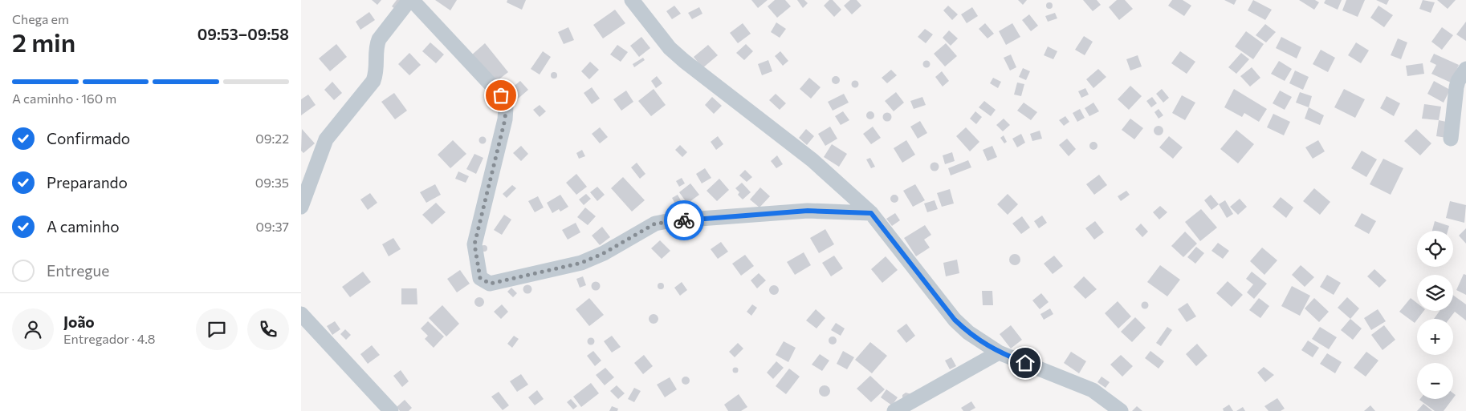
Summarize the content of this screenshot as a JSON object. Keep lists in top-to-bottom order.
{
  "page": {
    "heading": ["2 min", "Chega em", "09:53–09:58"],
    "panel": ["João", "Entregador · 4.8"],
    "bar": "A caminho · 160 m",
    "list": [
      ["Confirmado", "09:22"],
      ["Preparando", "09:35"],
      ["A caminho", "09:37"],
      "Entregue"
    ],
    "map_buttons": ["+", "−"]
  }
}
